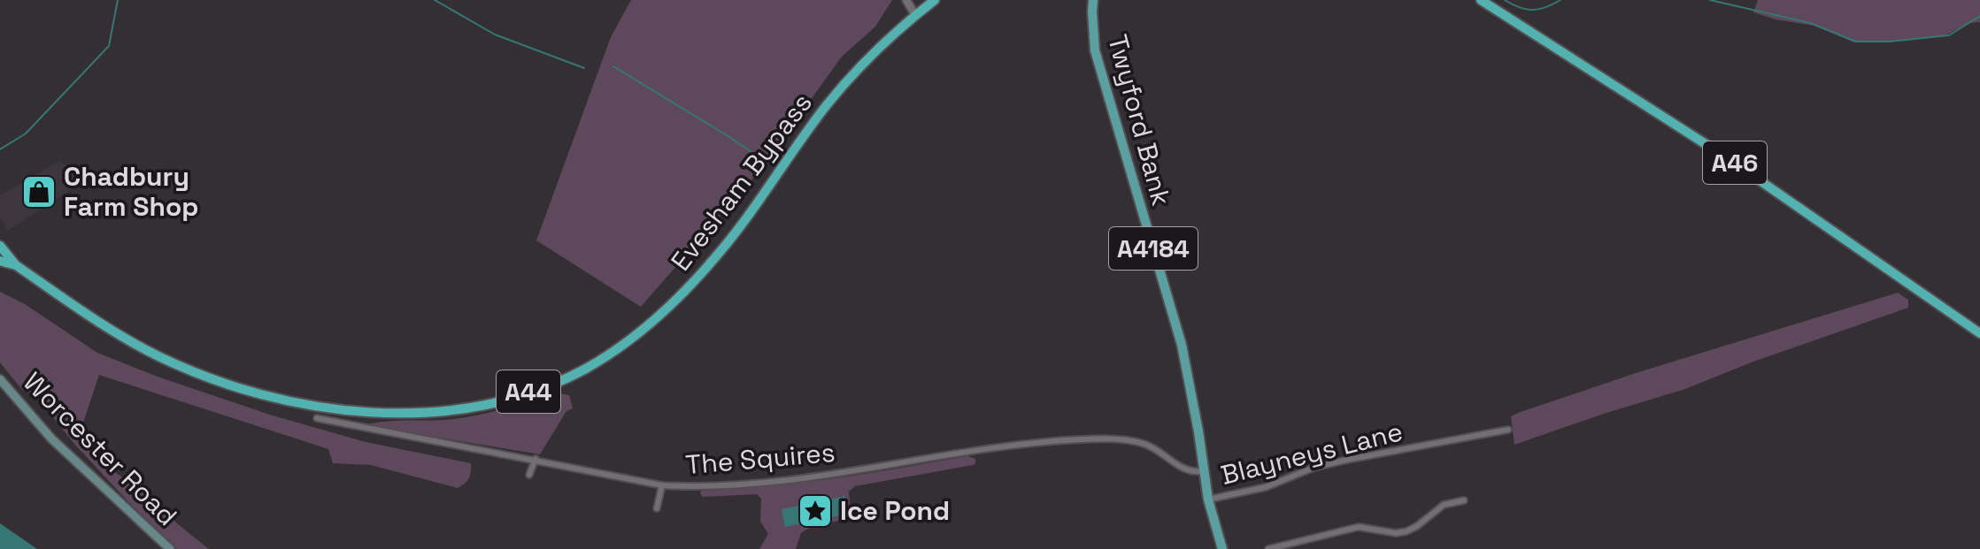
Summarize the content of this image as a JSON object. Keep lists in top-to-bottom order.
{
  "streets": {
    "highway": ["A46", "Evesham Bypass", "A44"],
    "main road": ["Twyford Bank", "A4184", "Worcester Road"],
    "street": ["Blayneys Lane", "The Squires"]
  },
  "crossings": [
    ["Twyford Bank", "A4184"],
    ["Twyford Bank", "Blayneys Lane"],
    ["Twyford Bank", "The Squires"],
    ["A4184", "Blayneys Lane"]
  ],
  "places": {
    "shop": ["Chadbury Farm Shop"],
    "place": ["Ice Pond"]
  }
}
